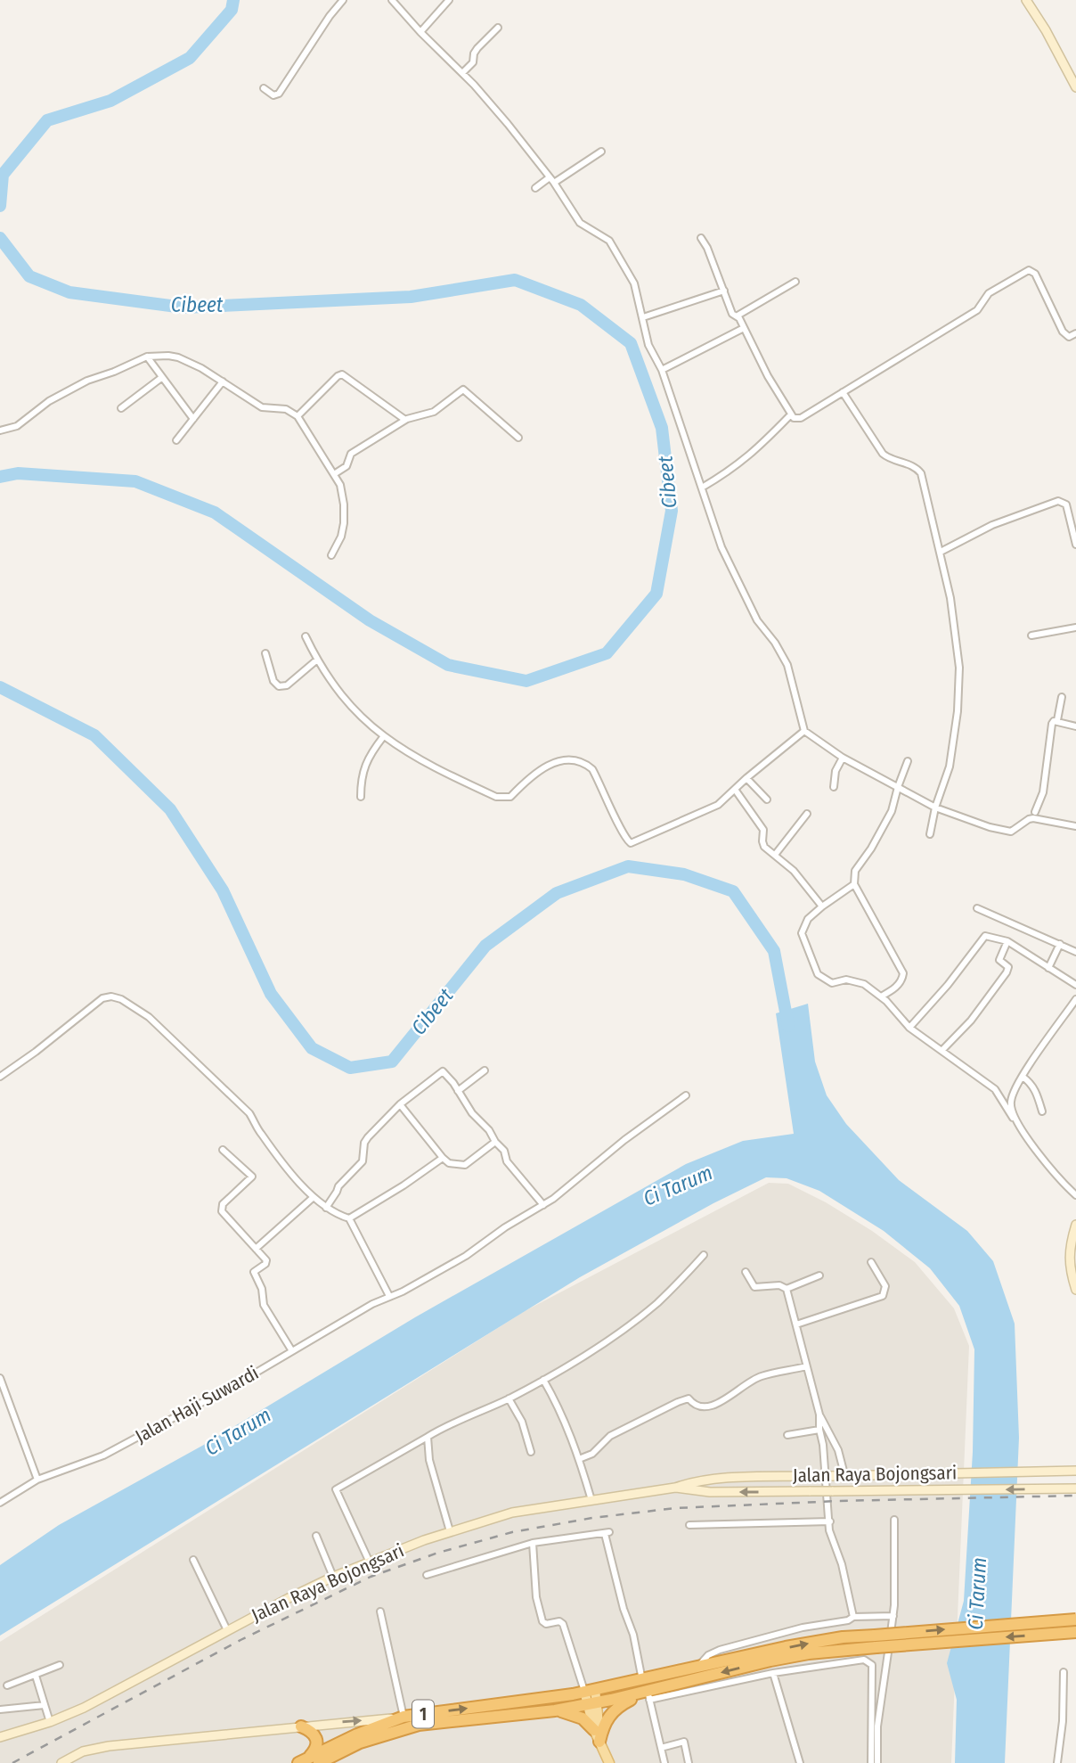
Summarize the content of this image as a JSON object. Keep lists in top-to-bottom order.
{
  "streets": {
    "highway": ["1"],
    "street": ["Jalan Haji Suwardi", "Jalan Raya Bojongsari"]
  },
  "water": ["Cibeet", "Ci Tarum"]
}
